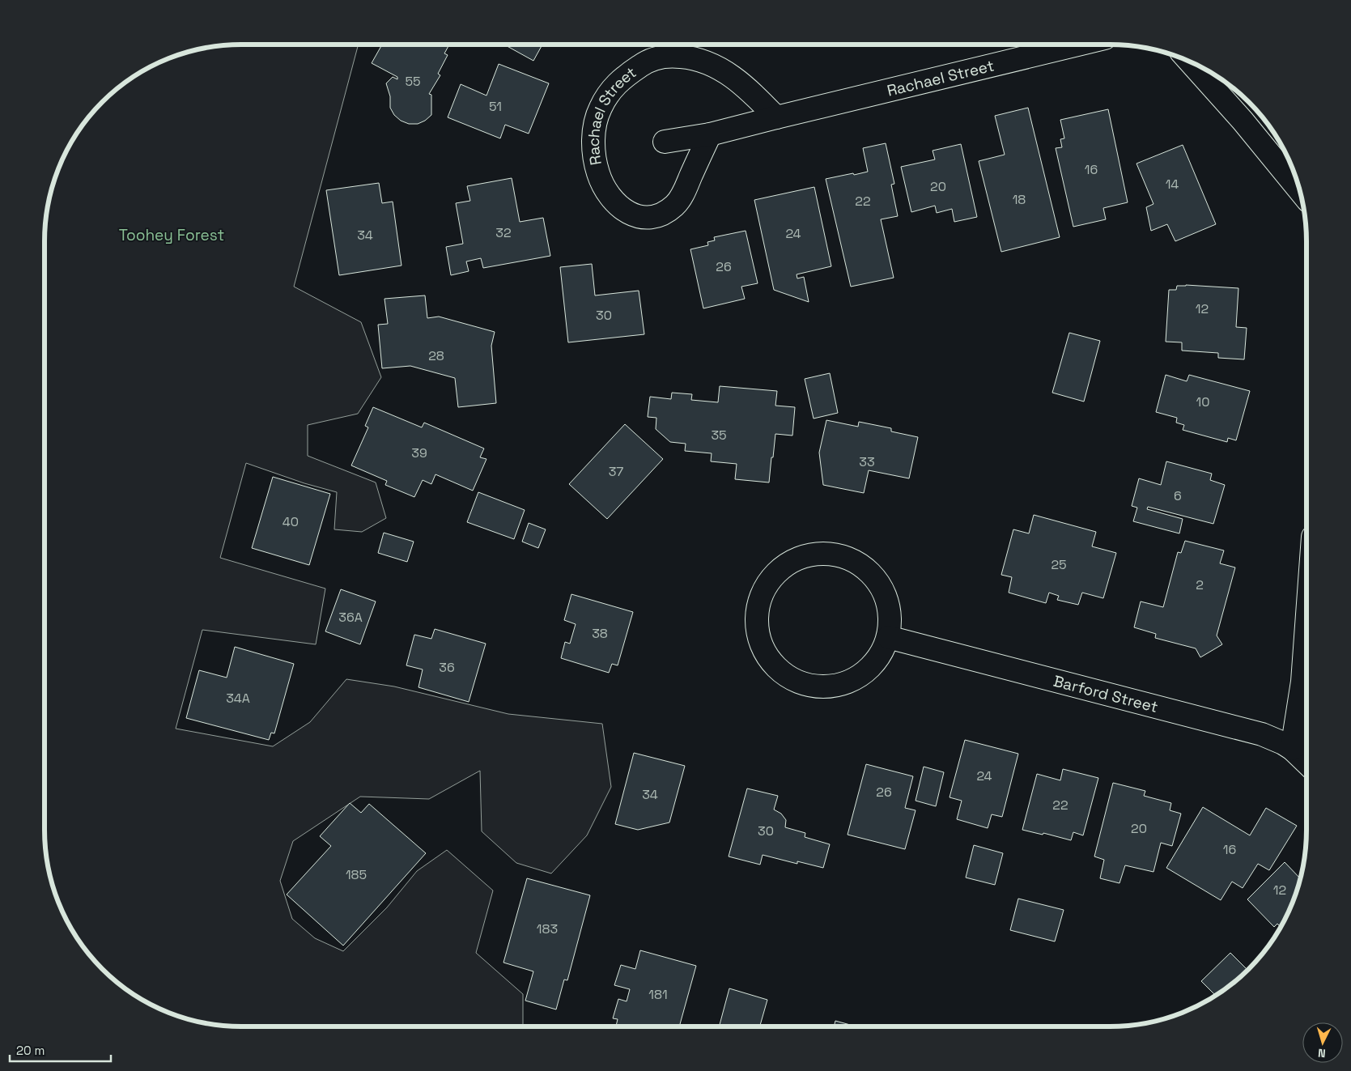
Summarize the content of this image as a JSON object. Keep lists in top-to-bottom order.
{
  "streets": {
    "street": ["Rachael Street", "Barford Street"]
  },
  "parks": ["Toohey Forest"],
  "house_numbers": [
    "55",
    "51",
    "16",
    "14",
    "20",
    "18",
    "22",
    "32",
    "24",
    "34",
    "26",
    "12",
    "30",
    "28",
    "10",
    "35",
    "39",
    "33",
    "37",
    "6",
    "40",
    "25",
    "2",
    "36A",
    "38",
    "36",
    "34A",
    "24",
    "26",
    "34",
    "22",
    "20",
    "30",
    "16",
    "185",
    "12",
    "183",
    "181"
  ],
  "scale_bar": "20 m",
  "north": "bottom"
}
